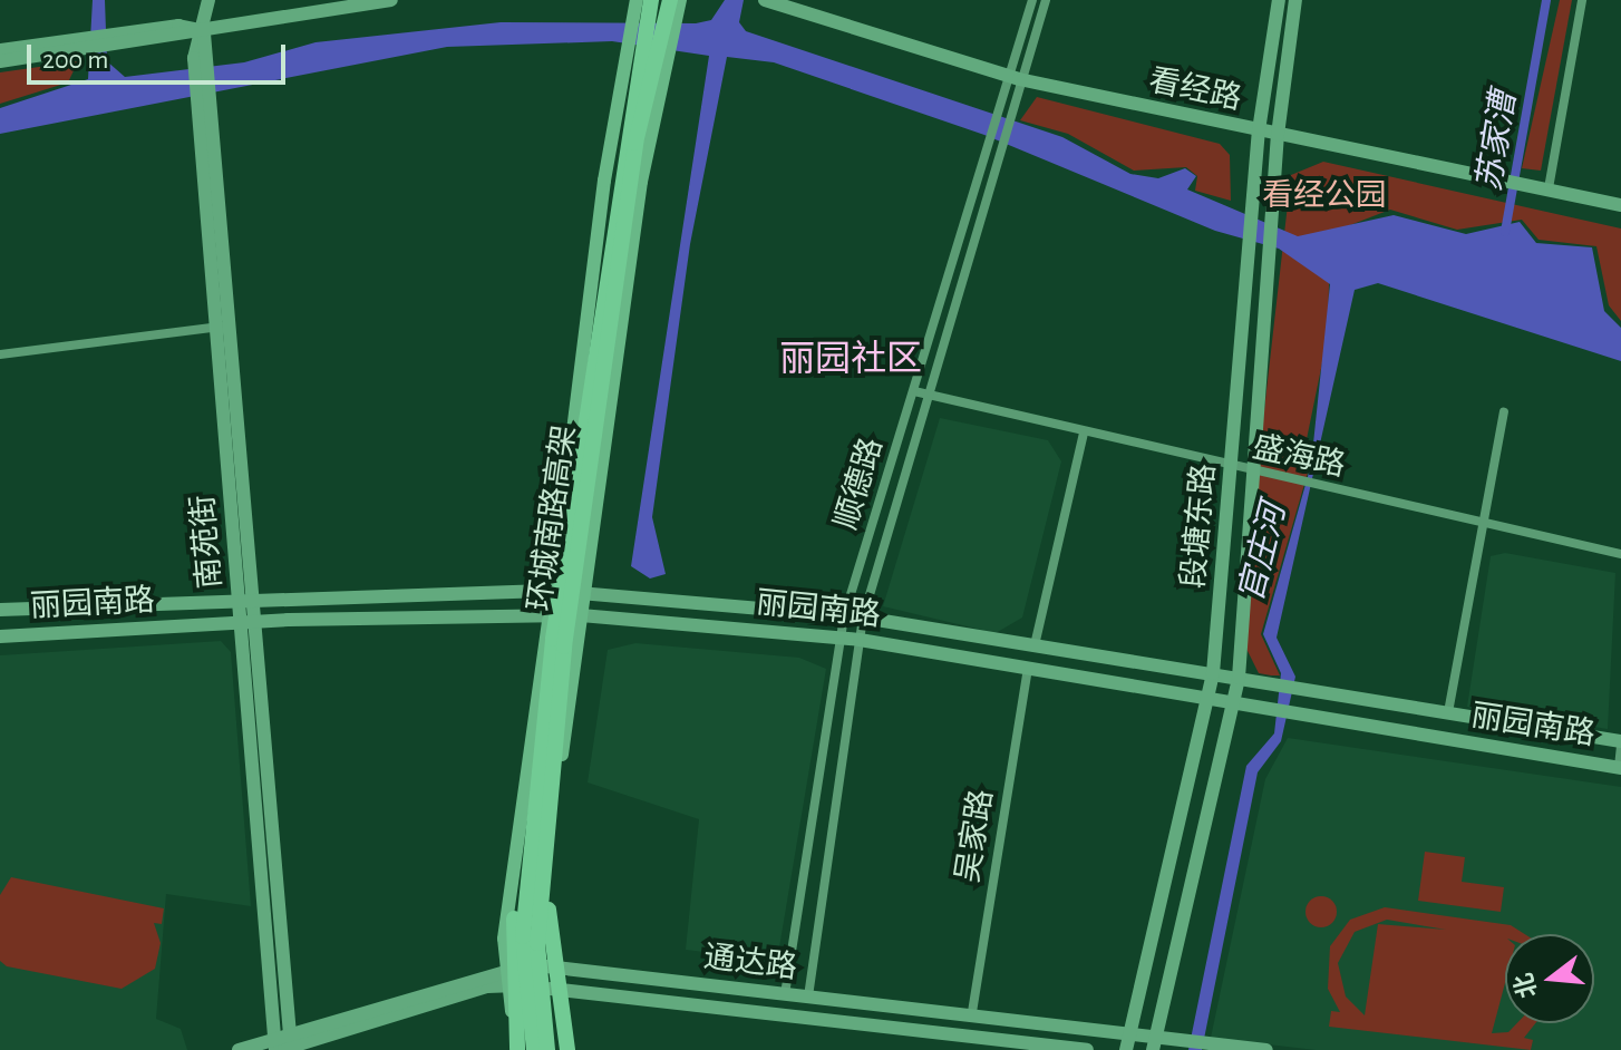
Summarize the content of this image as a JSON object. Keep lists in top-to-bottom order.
{
  "streets": {
    "highway": ["环城南路高架"],
    "main road": [
      "看经路",
      "段塘东路",
      "南苑街",
      "丽园南路",
      "通达路"
    ],
    "street": ["盛海路", "顺德路", "吴家路"]
  },
  "crossings": [
    ["看经路", "顺德路"],
    ["看经路", "段塘东路"],
    ["盛海路", "顺德路"],
    ["盛海路", "段塘东路"],
    ["顺德路", "丽园南路"],
    ["顺德路", "通达路"],
    ["段塘东路", "丽园南路"],
    ["段塘东路", "通达路"],
    ["南苑街", "丽园南路"],
    ["南苑街", "通达路"],
    ["丽园南路", "吴家路"],
    ["吴家路", "通达路"]
  ],
  "districts": ["丽园社区"],
  "water": ["苏家漕", "官庄河"],
  "parks": ["看经公园"],
  "scale_bar": "200 m",
  "north": "left"
}
